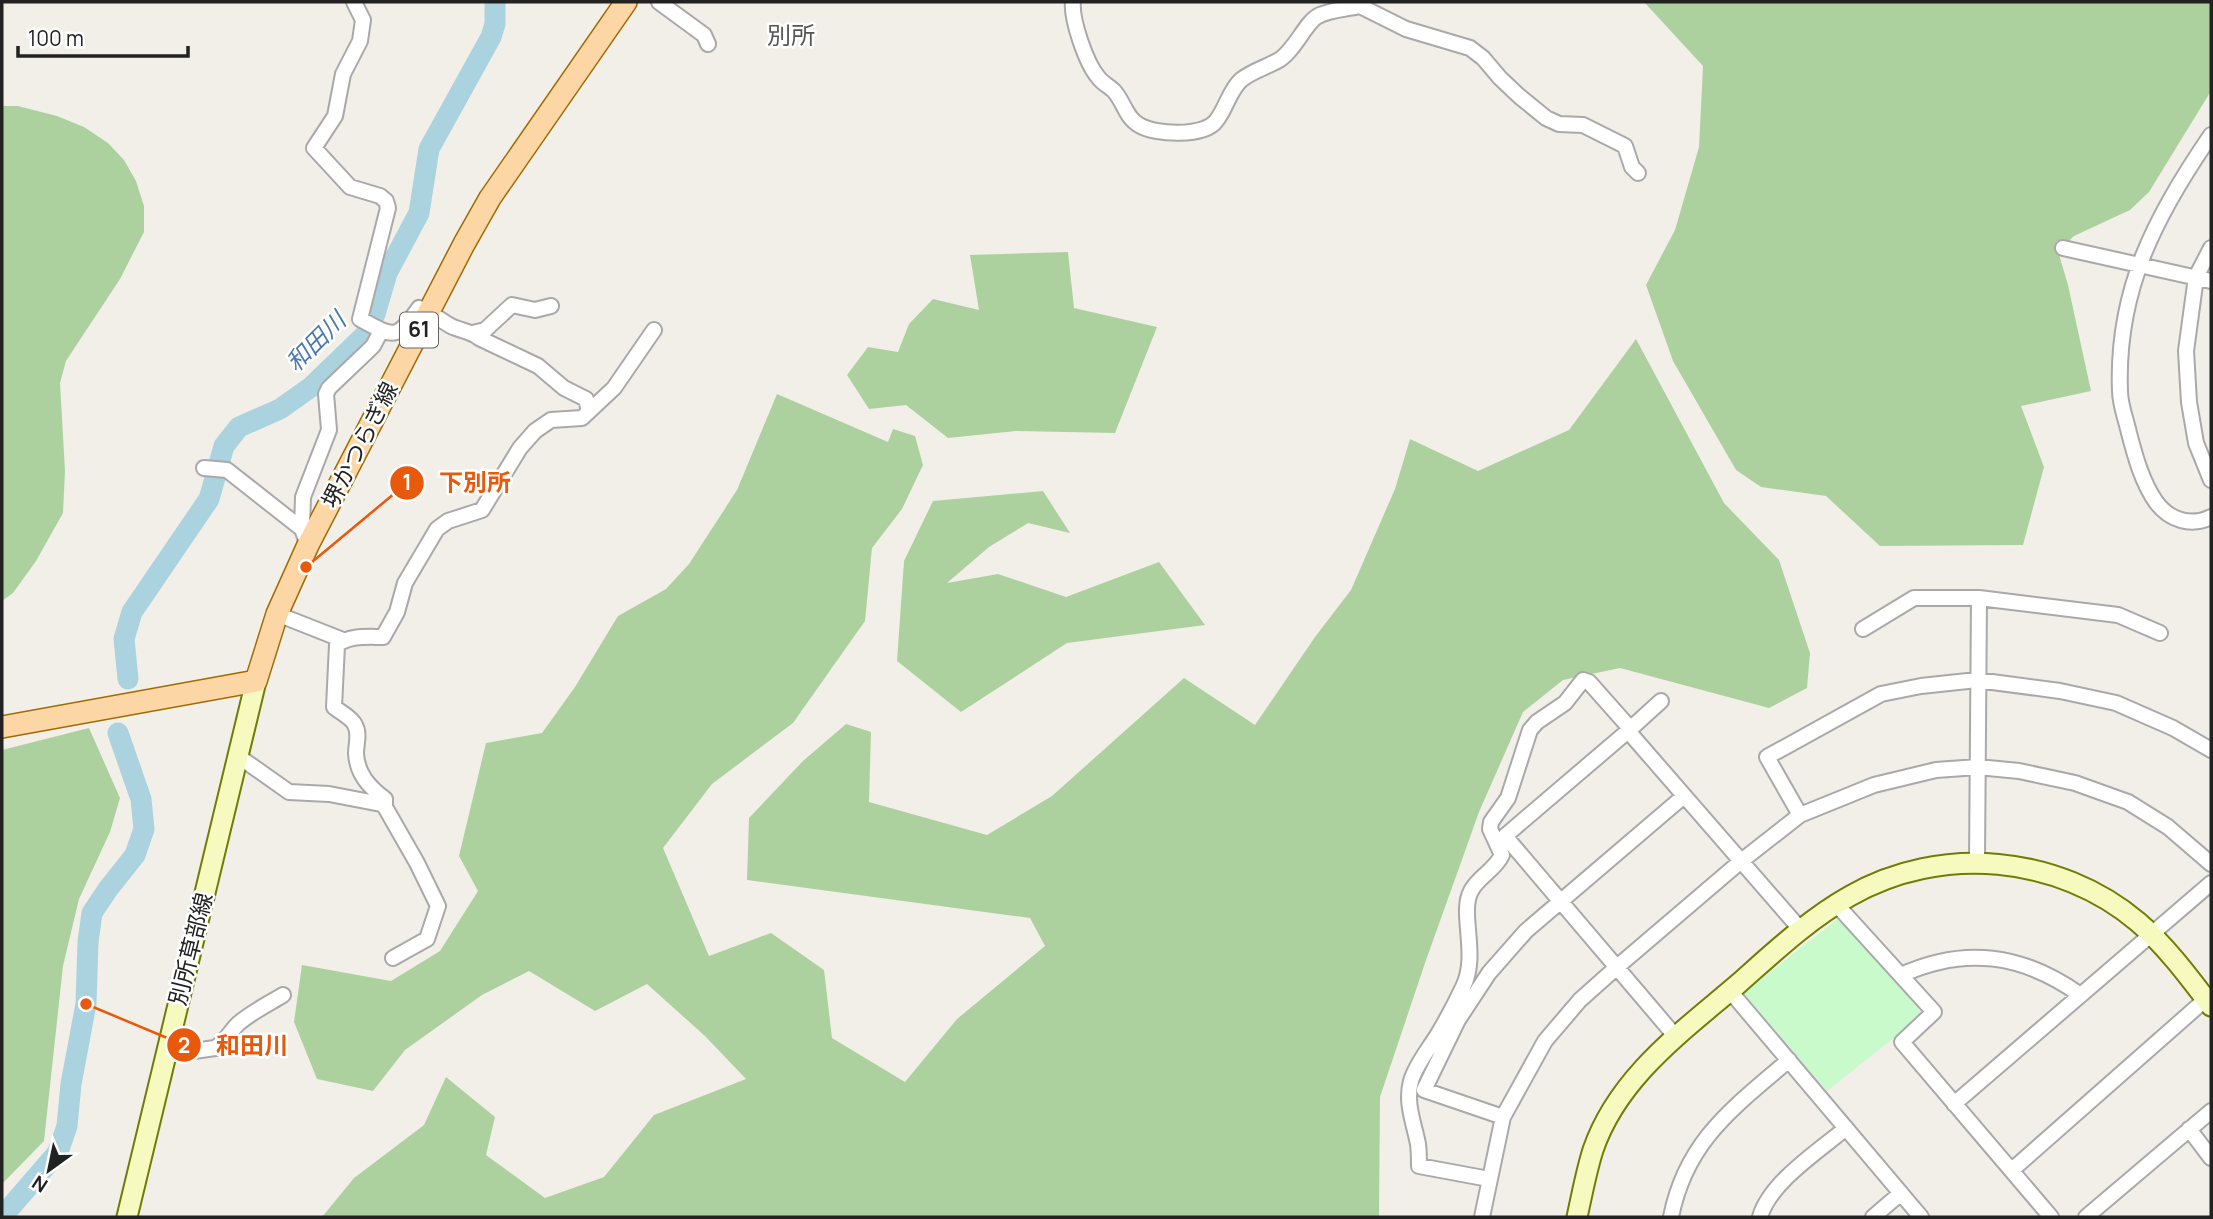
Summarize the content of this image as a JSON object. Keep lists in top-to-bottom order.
{
  "streets": {
    "main road": ["61", "堺かつらぎ線"],
    "street": ["別所草部線"]
  },
  "crossings": [
    ["堺かつらぎ線", "別所草部線"]
  ],
  "districts": ["別所"],
  "water": ["和田川"],
  "places": ["下別所", "和田川"],
  "scale_bar": "100 m",
  "north": "bottom left"
}
